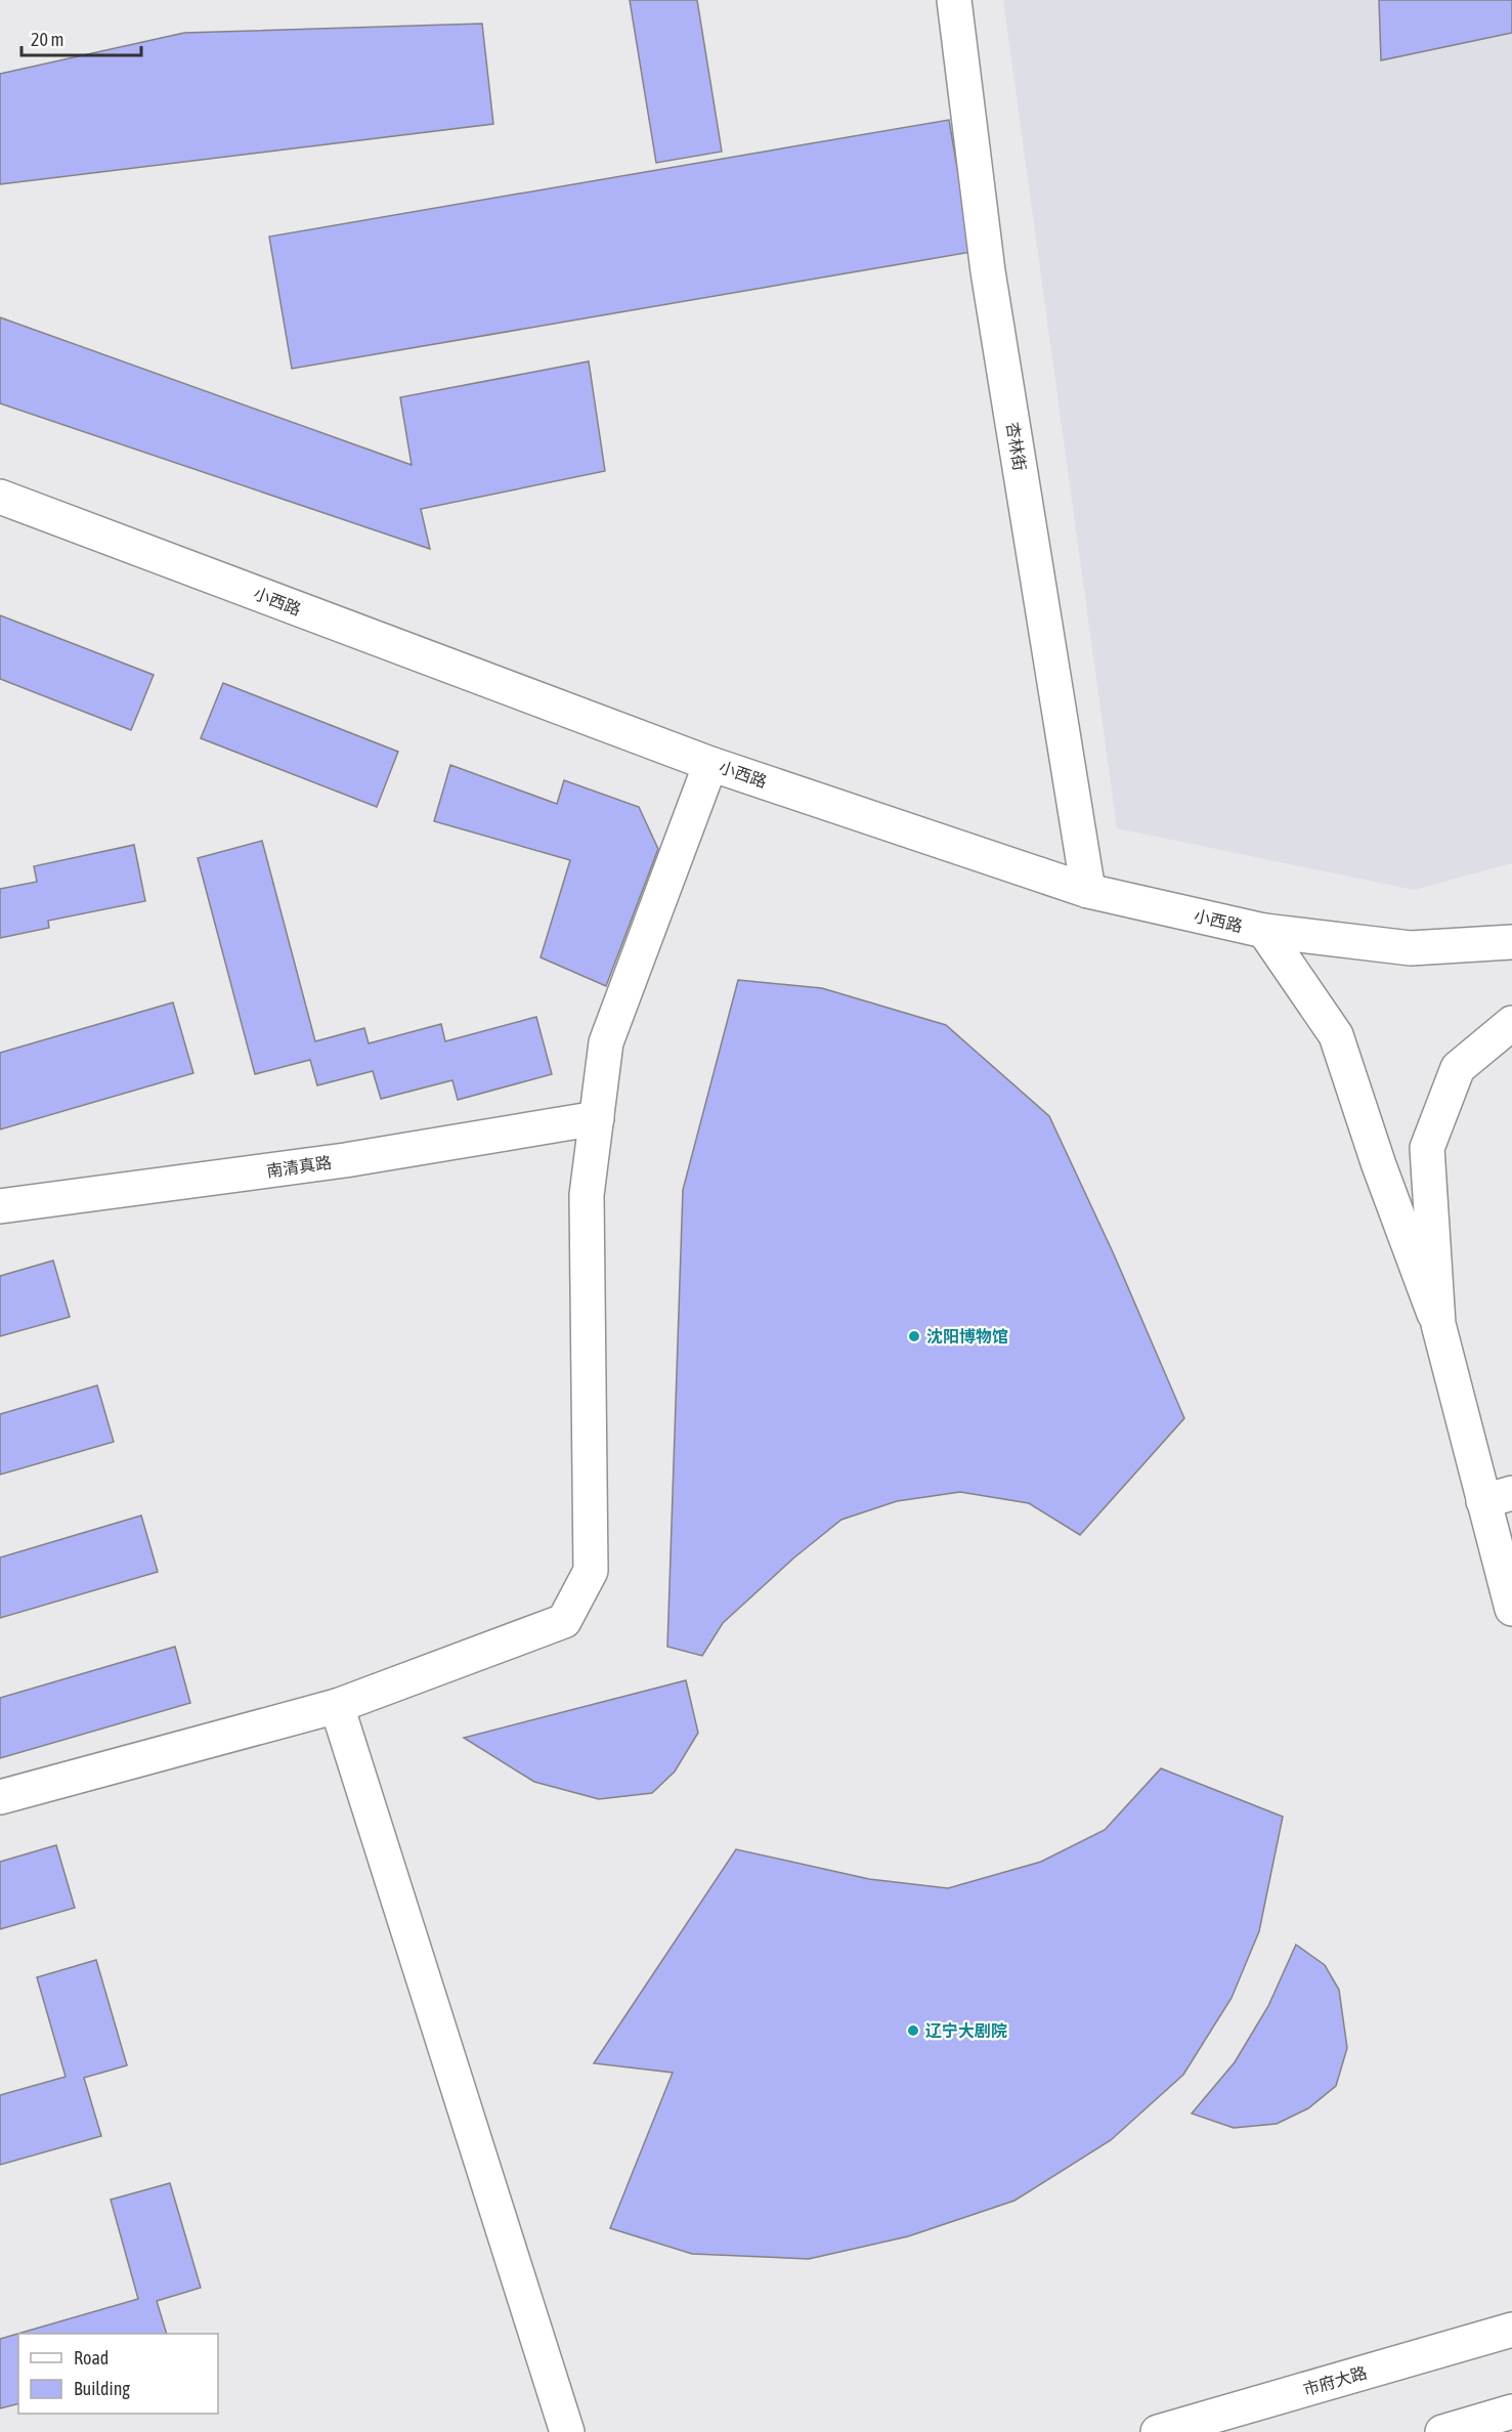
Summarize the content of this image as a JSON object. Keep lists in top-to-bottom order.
{
  "streets": {
    "street": [
      "杏林街",
      "小西路",
      "南清真路",
      "市府大路"
    ]
  },
  "crossings": [
    ["杏林街", "小西路"]
  ],
  "places": ["沈阳博物馆", "辽宁大剧院"],
  "legend": ["Road", "Building"],
  "scale_bar": "20 m"
}
